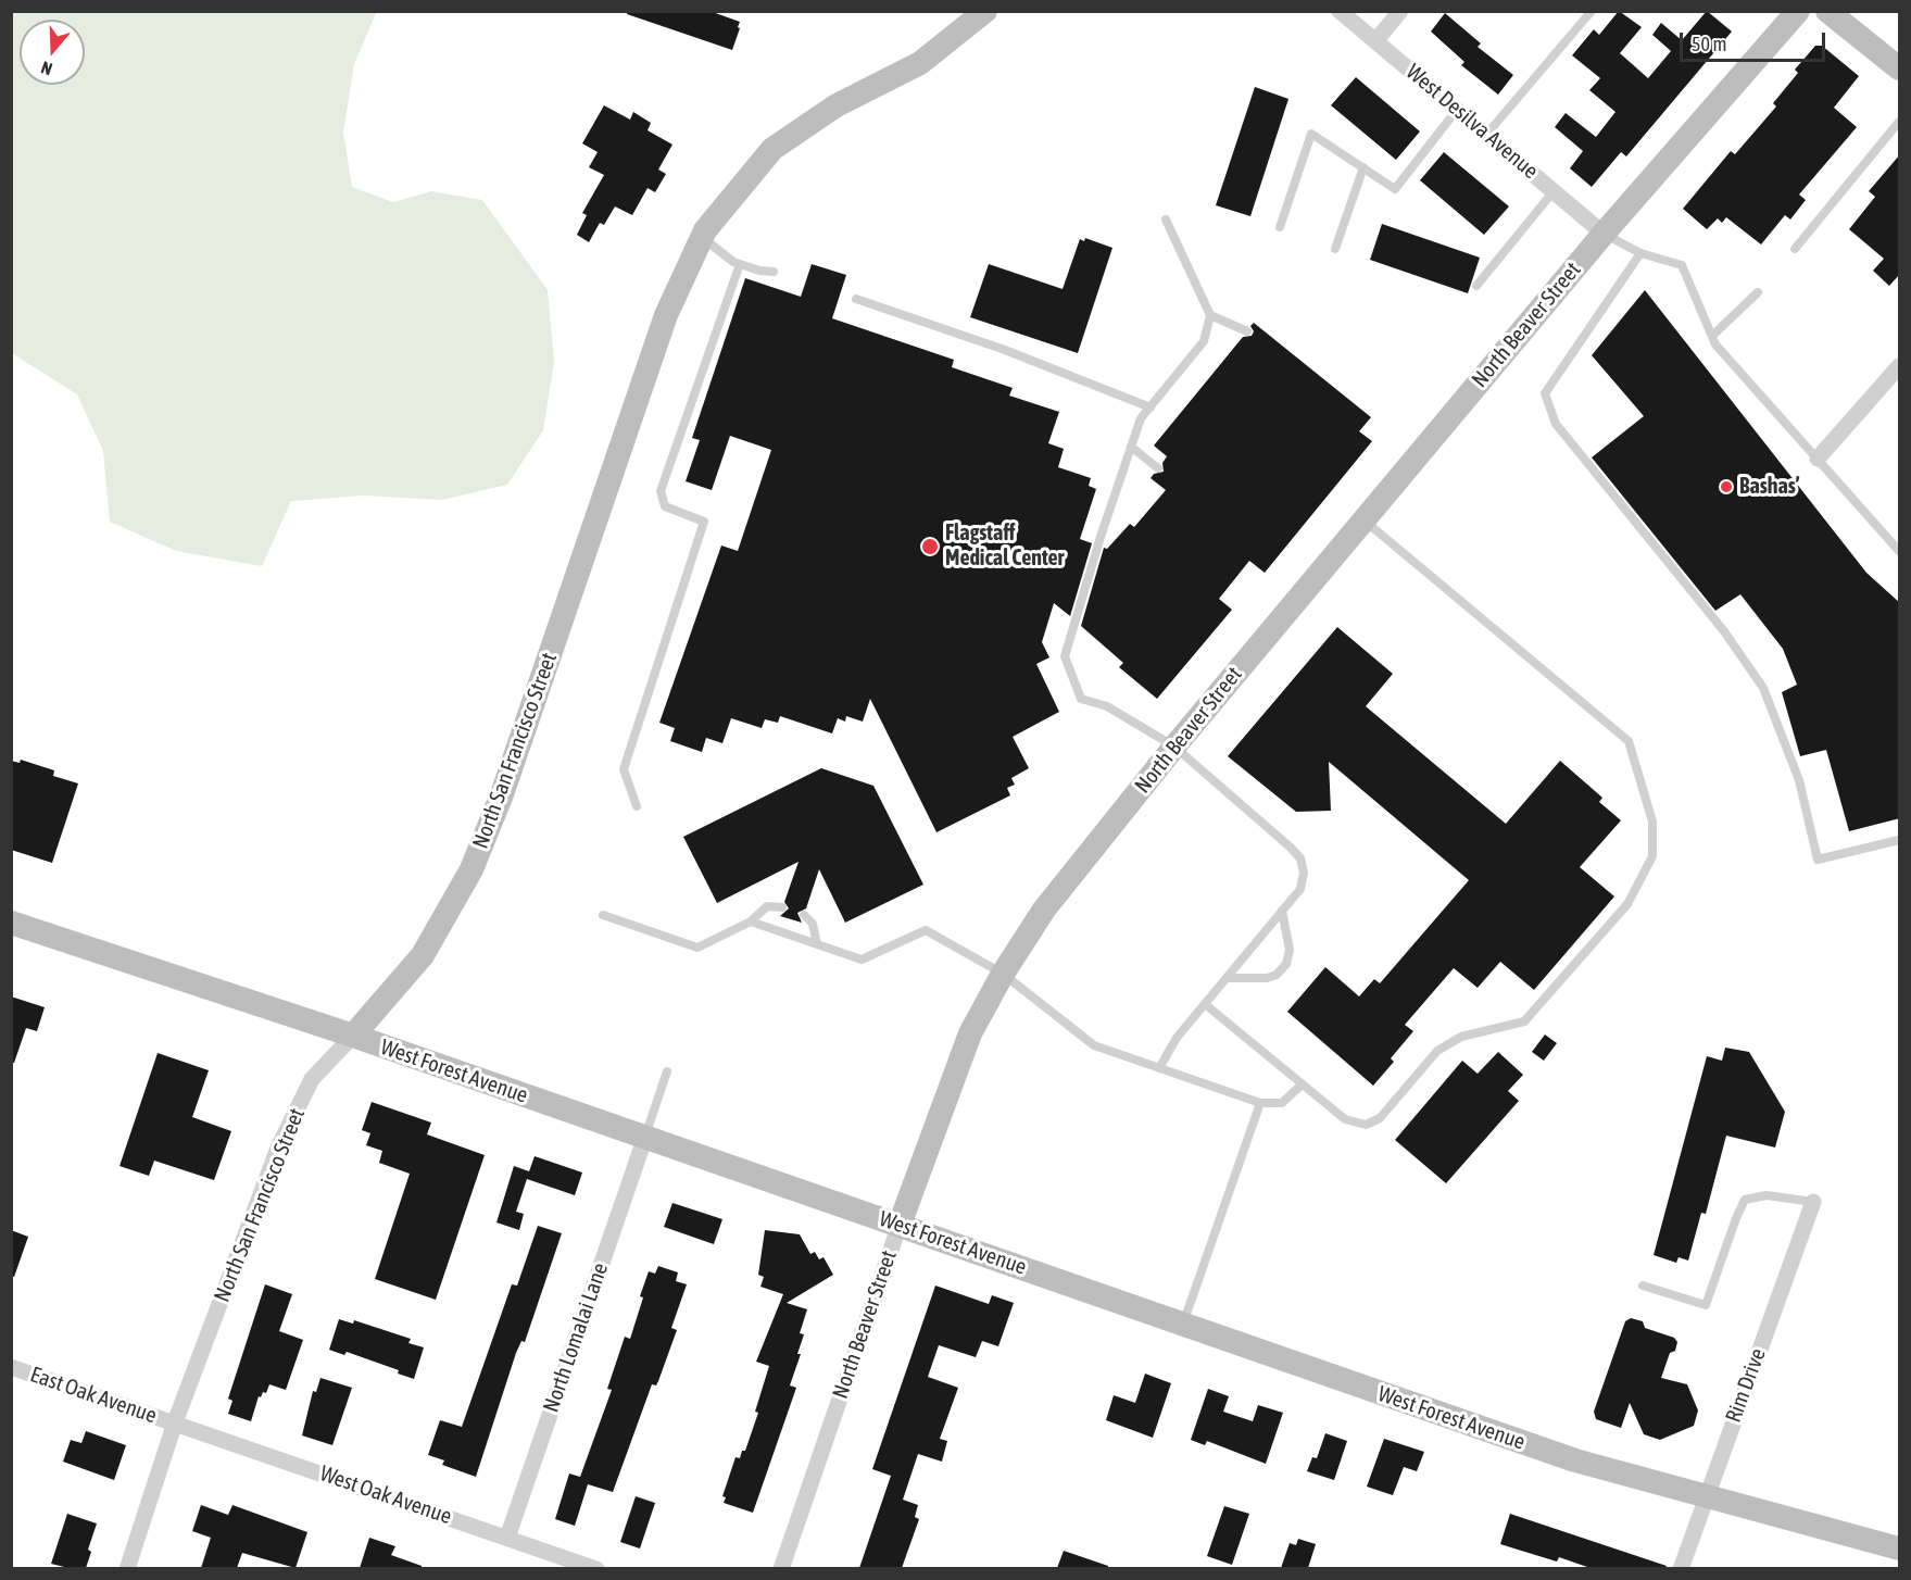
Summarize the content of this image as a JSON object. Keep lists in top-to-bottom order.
{
  "streets": {
    "street": [
      "West Desilva Avenue",
      "North Beaver Street",
      "North San Francisco Street",
      "West Forest Avenue",
      "North Lomalai Lane",
      "Rim Drive",
      "East Oak Avenue",
      "West Oak Avenue"
    ]
  },
  "crossings": [
    ["West Desilva Avenue", "North Beaver Street"],
    ["North Beaver Street", "West Forest Avenue"],
    ["North San Francisco Street", "West Forest Avenue"],
    ["North San Francisco Street", "East Oak Avenue"],
    ["North San Francisco Street", "West Oak Avenue"],
    ["West Forest Avenue", "North Lomalai Lane"],
    ["West Forest Avenue", "Rim Drive"],
    ["North Lomalai Lane", "West Oak Avenue"],
    ["East Oak Avenue", "West Oak Avenue"]
  ],
  "places": ["Bashas’", "Flagstaff Medical Center"],
  "scale_bar": "50 m",
  "north": "bottom"
}
